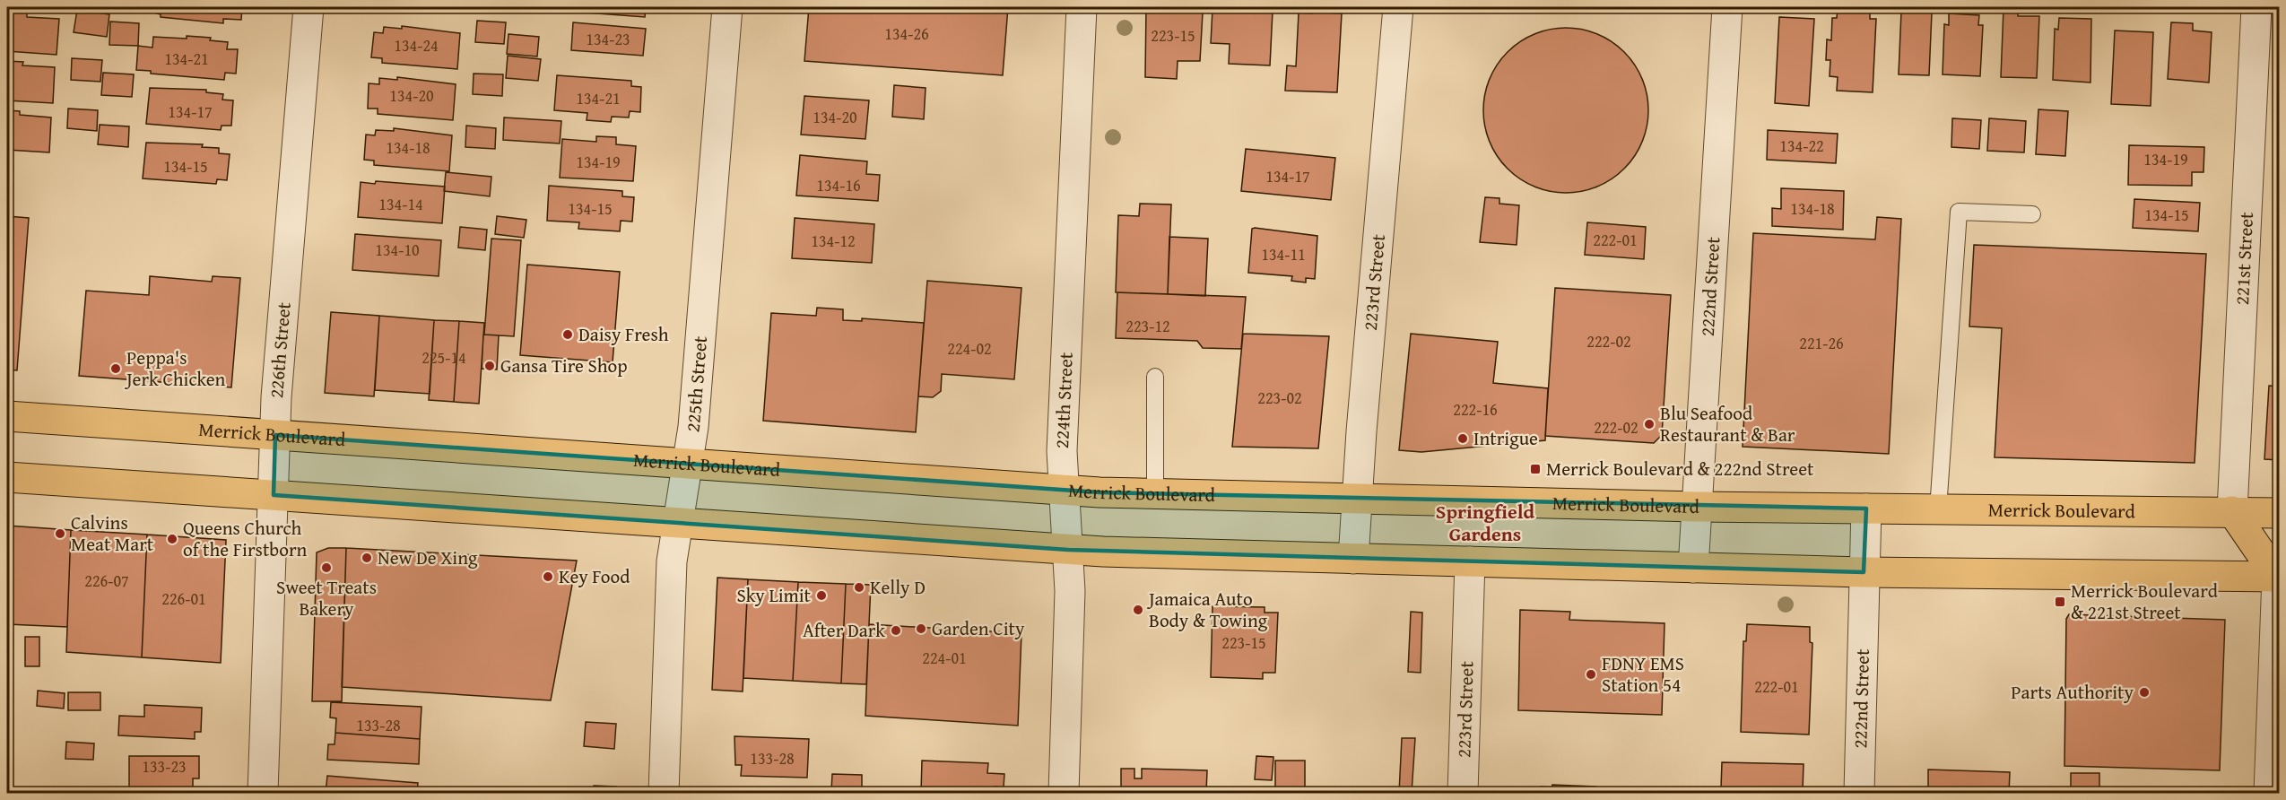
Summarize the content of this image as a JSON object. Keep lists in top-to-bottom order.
{
  "streets": {
    "main road": ["Merrick Boulevard"],
    "street": [
      "221st Street",
      "223rd Street",
      "222nd Street",
      "226th Street",
      "225th Street",
      "224th Street"
    ]
  },
  "crossings": [
    ["221st Street", "Merrick Boulevard"],
    ["223rd Street", "Merrick Boulevard"],
    ["222nd Street", "Merrick Boulevard"],
    ["226th Street", "Merrick Boulevard"],
    ["225th Street", "Merrick Boulevard"],
    ["224th Street", "Merrick Boulevard"]
  ],
  "districts": ["Springfield Gardens"],
  "places": {
    "other": [
      "Daisy Fresh",
      "Gansa Tire Shop",
      "Peppa's Jerk Chicken",
      "Blu Seafood Restaurant & Bar",
      "Intrigue",
      "Calvins Meat Mart",
      "Queens Church of the Firstborn",
      "New De Xing",
      "Sweet Treats Bakery",
      "Key Food",
      "Kelly D",
      "Sky Limit",
      "Jamaica Auto Body & Towing",
      "Garden City",
      "After Dark",
      "FDNY EMS Station 54",
      "Parts Authority"
    ],
    "transit": ["Merrick Boulevard & 222nd Street", "Merrick Boulevard & 221st Street"]
  },
  "house_numbers": [
    "134-26",
    "223-15",
    "134-23",
    "134-24",
    "134-21",
    "134-20",
    "134-21",
    "134-17",
    "134-20",
    "134-22",
    "134-18",
    "134-19",
    "134-19",
    "134-15",
    "134-17",
    "134-16",
    "134-14",
    "134-15",
    "134-18",
    "134-15",
    "222-01",
    "134-12",
    "134-10",
    "134-11",
    "223-12",
    "222-02",
    "221-26",
    "224-02",
    "225-14",
    "223-02",
    "222-16",
    "222-02",
    "226-07",
    "226-01",
    "223-15",
    "224-01",
    "222-01",
    "133-28",
    "133-28",
    "133-23"
  ]
}
